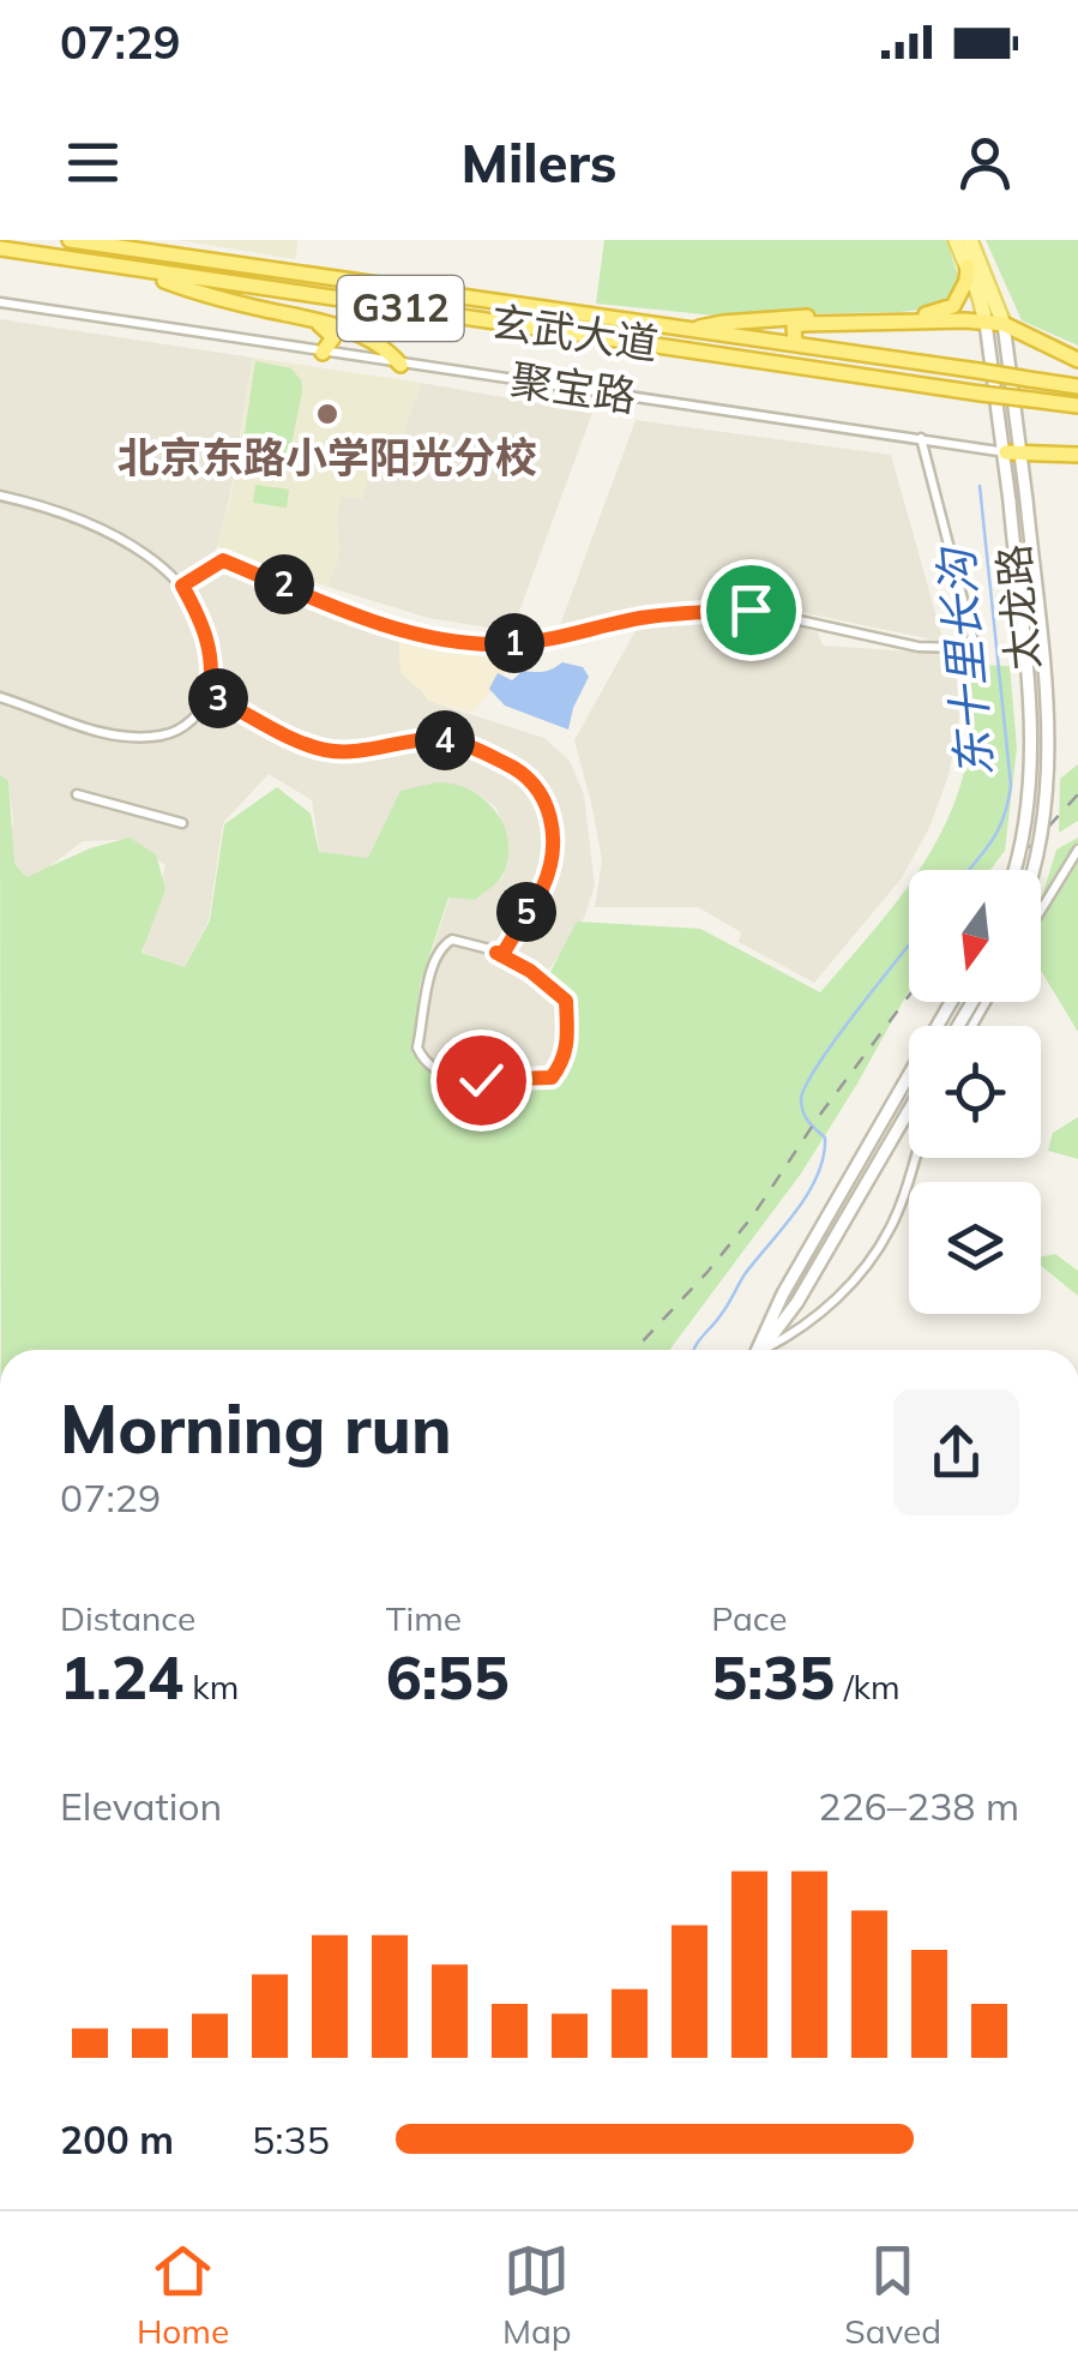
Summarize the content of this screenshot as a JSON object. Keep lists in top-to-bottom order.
{
  "streets": {
    "highway": ["G312", "玄武大道"],
    "street": ["聚宝路", "太龙路"]
  },
  "crossings": [
    ["聚宝路", "太龙路"]
  ],
  "water": ["东十里长沟"],
  "places": ["北京东路小学阳光分校"],
  "north": "bottom",
  "page": {
    "status": "07:29",
    "header": "Milers",
    "pins": [
      "2",
      "1",
      "3",
      "4",
      "5"
    ],
    "heading": ["Morning run", "07:29"],
    "stats": [
      ["Distance", "1.24 km"],
      ["Time", "6:55"],
      ["Pace", "5:35 /km"]
    ],
    "chart": ["Elevation", "226–238 m"],
    "list": [
      {
        "name": "200 m",
        "note": "5:35"
      }
    ],
    "tabs": ["Home", "Map", "Saved"]
  }
}
